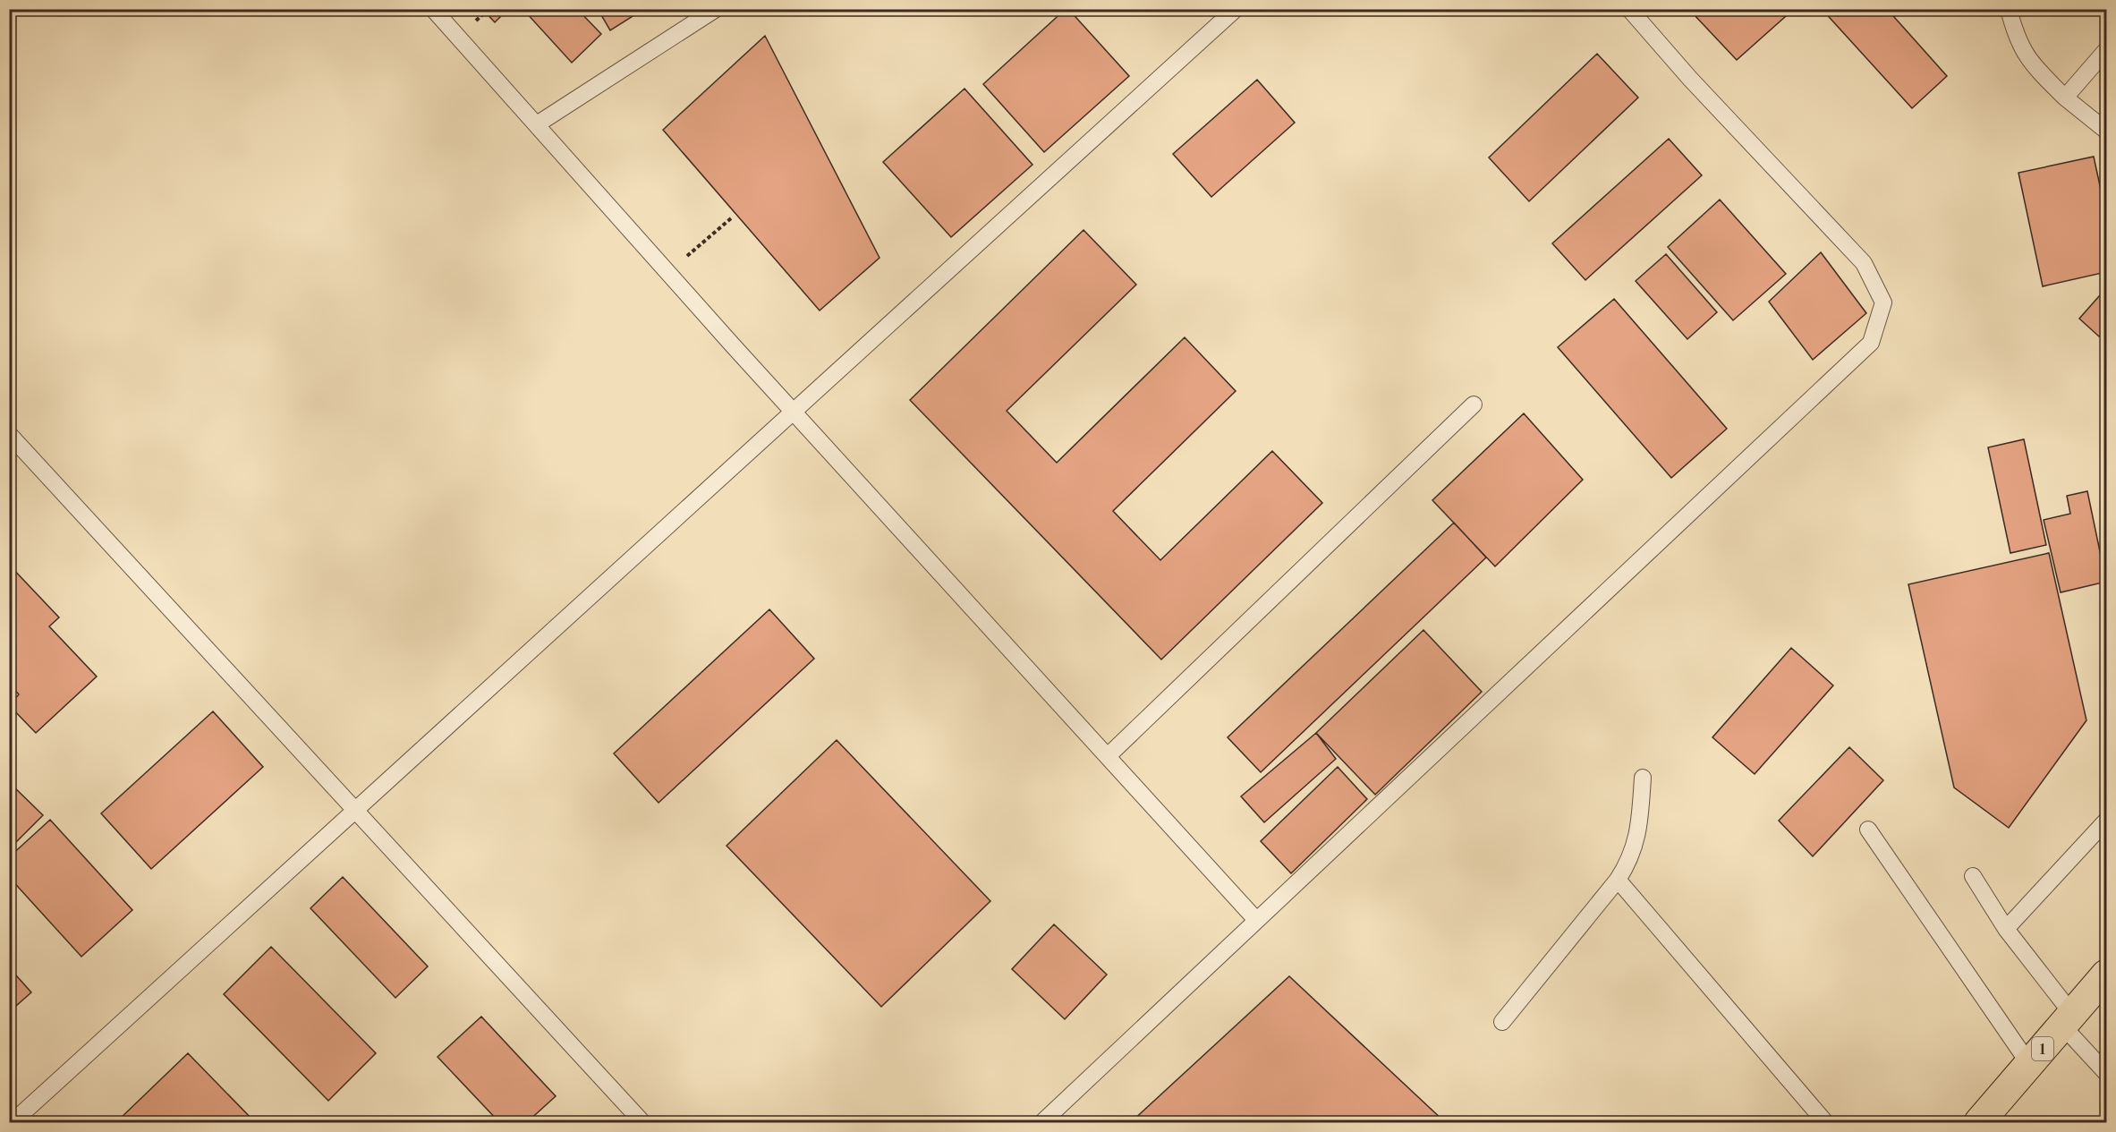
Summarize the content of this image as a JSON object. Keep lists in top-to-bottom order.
{
  "streets": {
    "highway": ["1"]
  }
}
